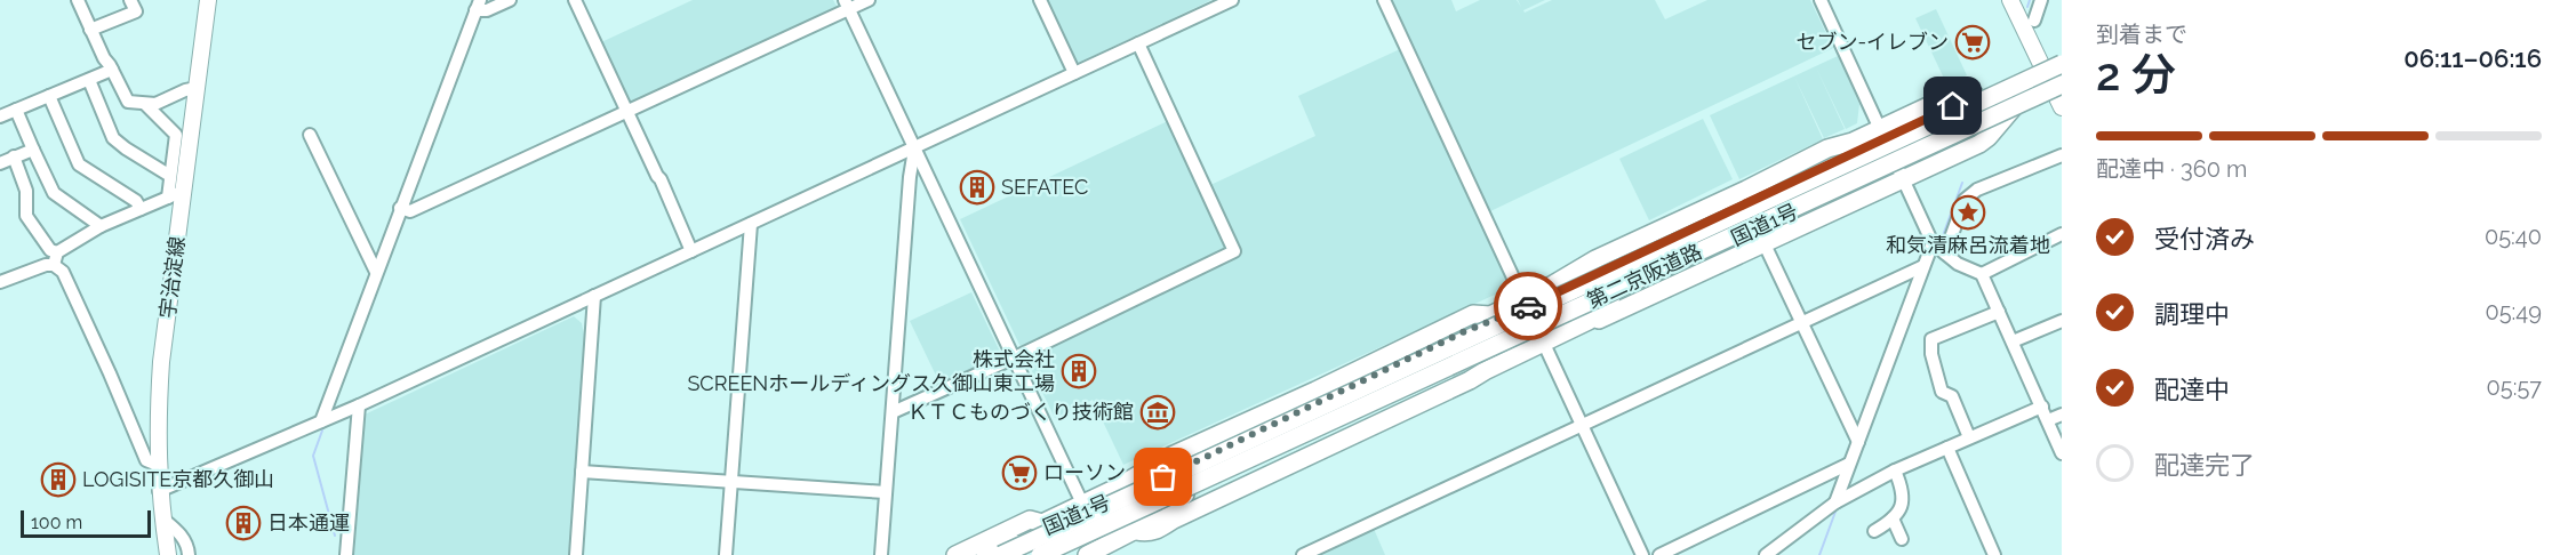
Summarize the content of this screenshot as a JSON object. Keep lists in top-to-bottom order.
{
  "streets": {
    "highway": ["国道1号", "第二京阪道路"],
    "main road": ["宇治淀線"]
  },
  "crossings": [
    ["国道1号", "第二京阪道路"]
  ],
  "places": {
    "supermarket": ["セブン-イレブン", "ローソン"],
    "building": [
      "SEFATEC",
      "株式会社 SCREENホールディングス久御山東工場",
      "LOGISITE京都久御山",
      "日本通運"
    ],
    "place": ["和気清麻呂流着地"],
    "museum": ["ＫＴＣものづくり技術館"]
  },
  "scale_bar": "100 m",
  "page": {
    "heading": ["2 分", "到着まで", "06:11–06:16"],
    "bar": "配達中 · 360 m",
    "list": [
      ["受付済み", "05:40"],
      ["調理中", "05:49"],
      ["配達中", "05:57"],
      "配達完了"
    ],
    "scale": "100 m"
  }
}
